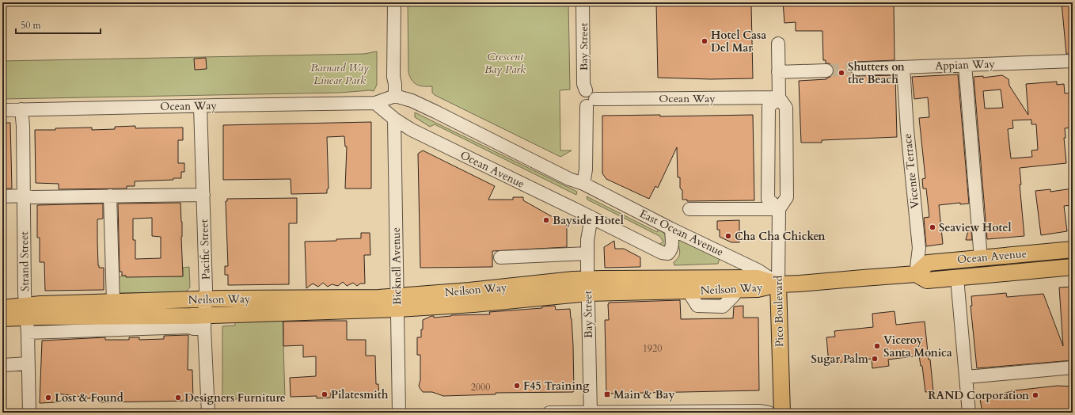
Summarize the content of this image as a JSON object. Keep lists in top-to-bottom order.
{
  "streets": {
    "main road": ["Ocean Avenue", "Neilson Way", "Pico Boulevard"],
    "street": [
      "Bay Street",
      "Appian Way",
      "Ocean Way",
      "Vicente Terrace",
      "East Ocean Avenue",
      "Pacific Street",
      "Strand Street",
      "Bicknell Avenue"
    ]
  },
  "crossings": [
    ["Bay Street", "Ocean Way"],
    ["Bay Street", "Ocean Avenue"],
    ["Bay Street", "Neilson Way"],
    ["Appian Way", "Vicente Terrace"],
    ["Ocean Way", "Pacific Street"],
    ["Ocean Way", "Strand Street"],
    ["Ocean Way", "Pico Boulevard"],
    ["Ocean Avenue", "Vicente Terrace"],
    ["Ocean Avenue", "East Ocean Avenue"],
    ["Ocean Avenue", "Bicknell Avenue"],
    ["Ocean Avenue", "Neilson Way"],
    ["Ocean Avenue", "Pico Boulevard"],
    ["East Ocean Avenue", "Neilson Way"],
    ["East Ocean Avenue", "Pico Boulevard"],
    ["Pacific Street", "Neilson Way"],
    ["Strand Street", "Neilson Way"],
    ["Bicknell Avenue", "Neilson Way"],
    ["Neilson Way", "Pico Boulevard"]
  ],
  "parks": ["Crescent Bay Park", "Barnard Way Linear Park"],
  "places": {
    "other": [
      "Hotel Casa Del Mar",
      "Shutters on the Beach",
      "Bayside Hotel",
      "Seaview Hotel",
      "Cha Cha Chicken",
      "Viceroy Santa Monica",
      "Sugar Palm",
      "F45 Training",
      "Pilatesmith",
      "RAND Corporation",
      "Lost & Found",
      "Designers Furniture"
    ],
    "transit": ["Main & Bay"]
  },
  "house_numbers": ["1920", "2000"],
  "scale_bar": "50 m"
}
